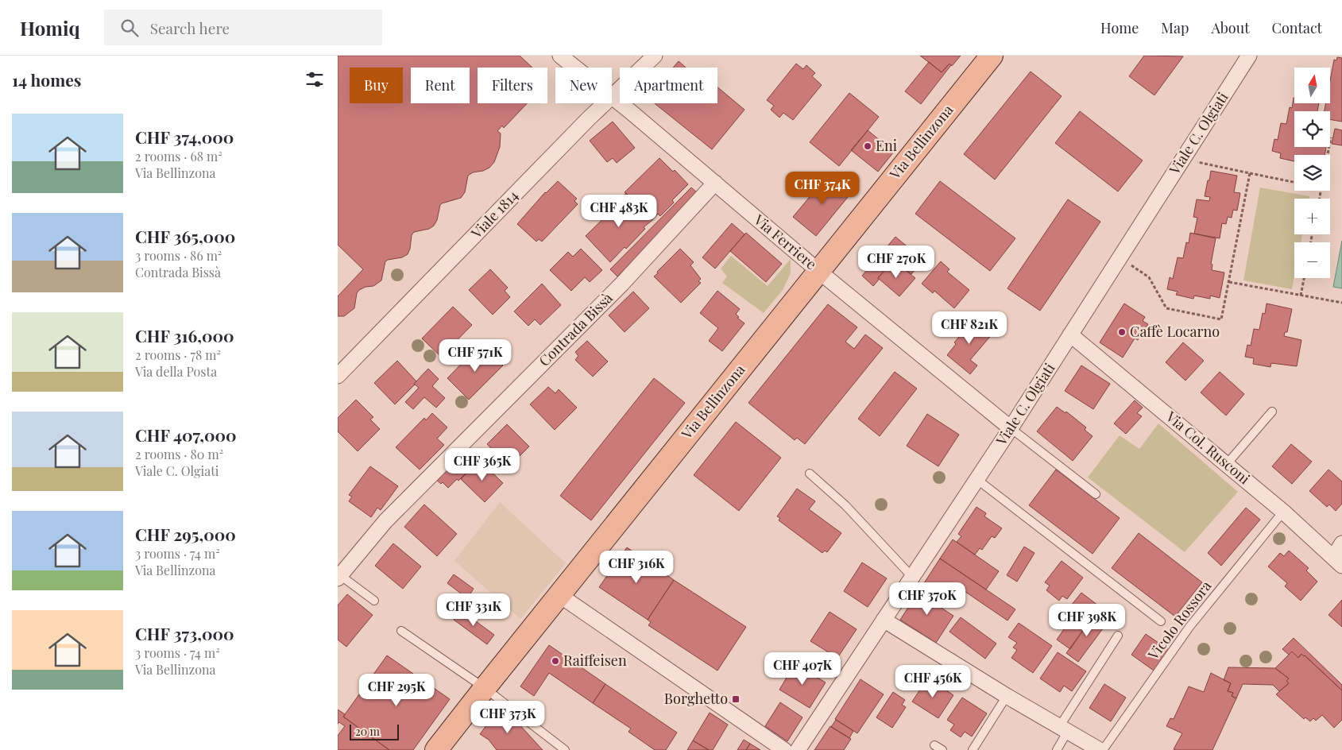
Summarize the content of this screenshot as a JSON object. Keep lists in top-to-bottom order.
{
  "streets": {
    "main road": ["Via Bellinzona"],
    "street": [
      "Viale C. Olgiati",
      "Viale 1814",
      "Via Ferriere",
      "Contrada Bissà",
      "Via Col. Rusconi"
    ],
    "lane": ["Vicolo Rossora"]
  },
  "crossings": [
    ["Viale C. Olgiati", "Via Ferriere"],
    ["Viale C. Olgiati", "Via Col. Rusconi"],
    ["Via Bellinzona", "Via Ferriere"],
    ["Viale 1814", "Via Ferriere"],
    ["Via Ferriere", "Contrada Bissà"],
    ["Via Col. Rusconi", "Vicolo Rossora"]
  ],
  "places": {
    "other": ["Eni", "Caffè Locarno", "Raiffeisen"],
    "transit": ["Borghetto"]
  },
  "scale_bar": "20 m",
  "north": "top",
  "page": {
    "header": "Homiq",
    "search": "Search here",
    "nav": [
      "Home",
      "Map",
      "About",
      "Contact"
    ],
    "heading": "14 homes",
    "map_buttons": ["+", "−"],
    "chip": [
      "Buy",
      "Rent",
      "Filters",
      "New",
      "Apartment"
    ],
    "list": [
      {
        "name": "CHF 374,000",
        "note": "2 rooms · 68 m² · Via Bellinzona"
      },
      {
        "name": "CHF 365,000",
        "note": "3 rooms · 86 m² · Contrada Bissà"
      },
      {
        "name": "CHF 316,000",
        "note": "2 rooms · 78 m² · Via della Posta"
      },
      {
        "name": "CHF 407,000",
        "note": "2 rooms · 80 m² · Viale C. Olgiati"
      },
      {
        "name": "CHF 295,000",
        "note": "3 rooms · 74 m² · Via Bellinzona"
      },
      {
        "name": "CHF 373,000",
        "note": "3 rooms · 74 m² · Via Bellinzona"
      }
    ],
    "price": [
      "CHF 374K",
      "CHF 483K",
      "CHF 270K",
      "CHF 821K",
      "CHF 571K",
      "CHF 365K",
      "CHF 316K",
      "CHF 370K",
      "CHF 331K",
      "CHF 398K",
      "CHF 407K",
      "CHF 456K",
      "CHF 295K",
      "CHF 373K"
    ],
    "scale": "20 m"
  }
}
